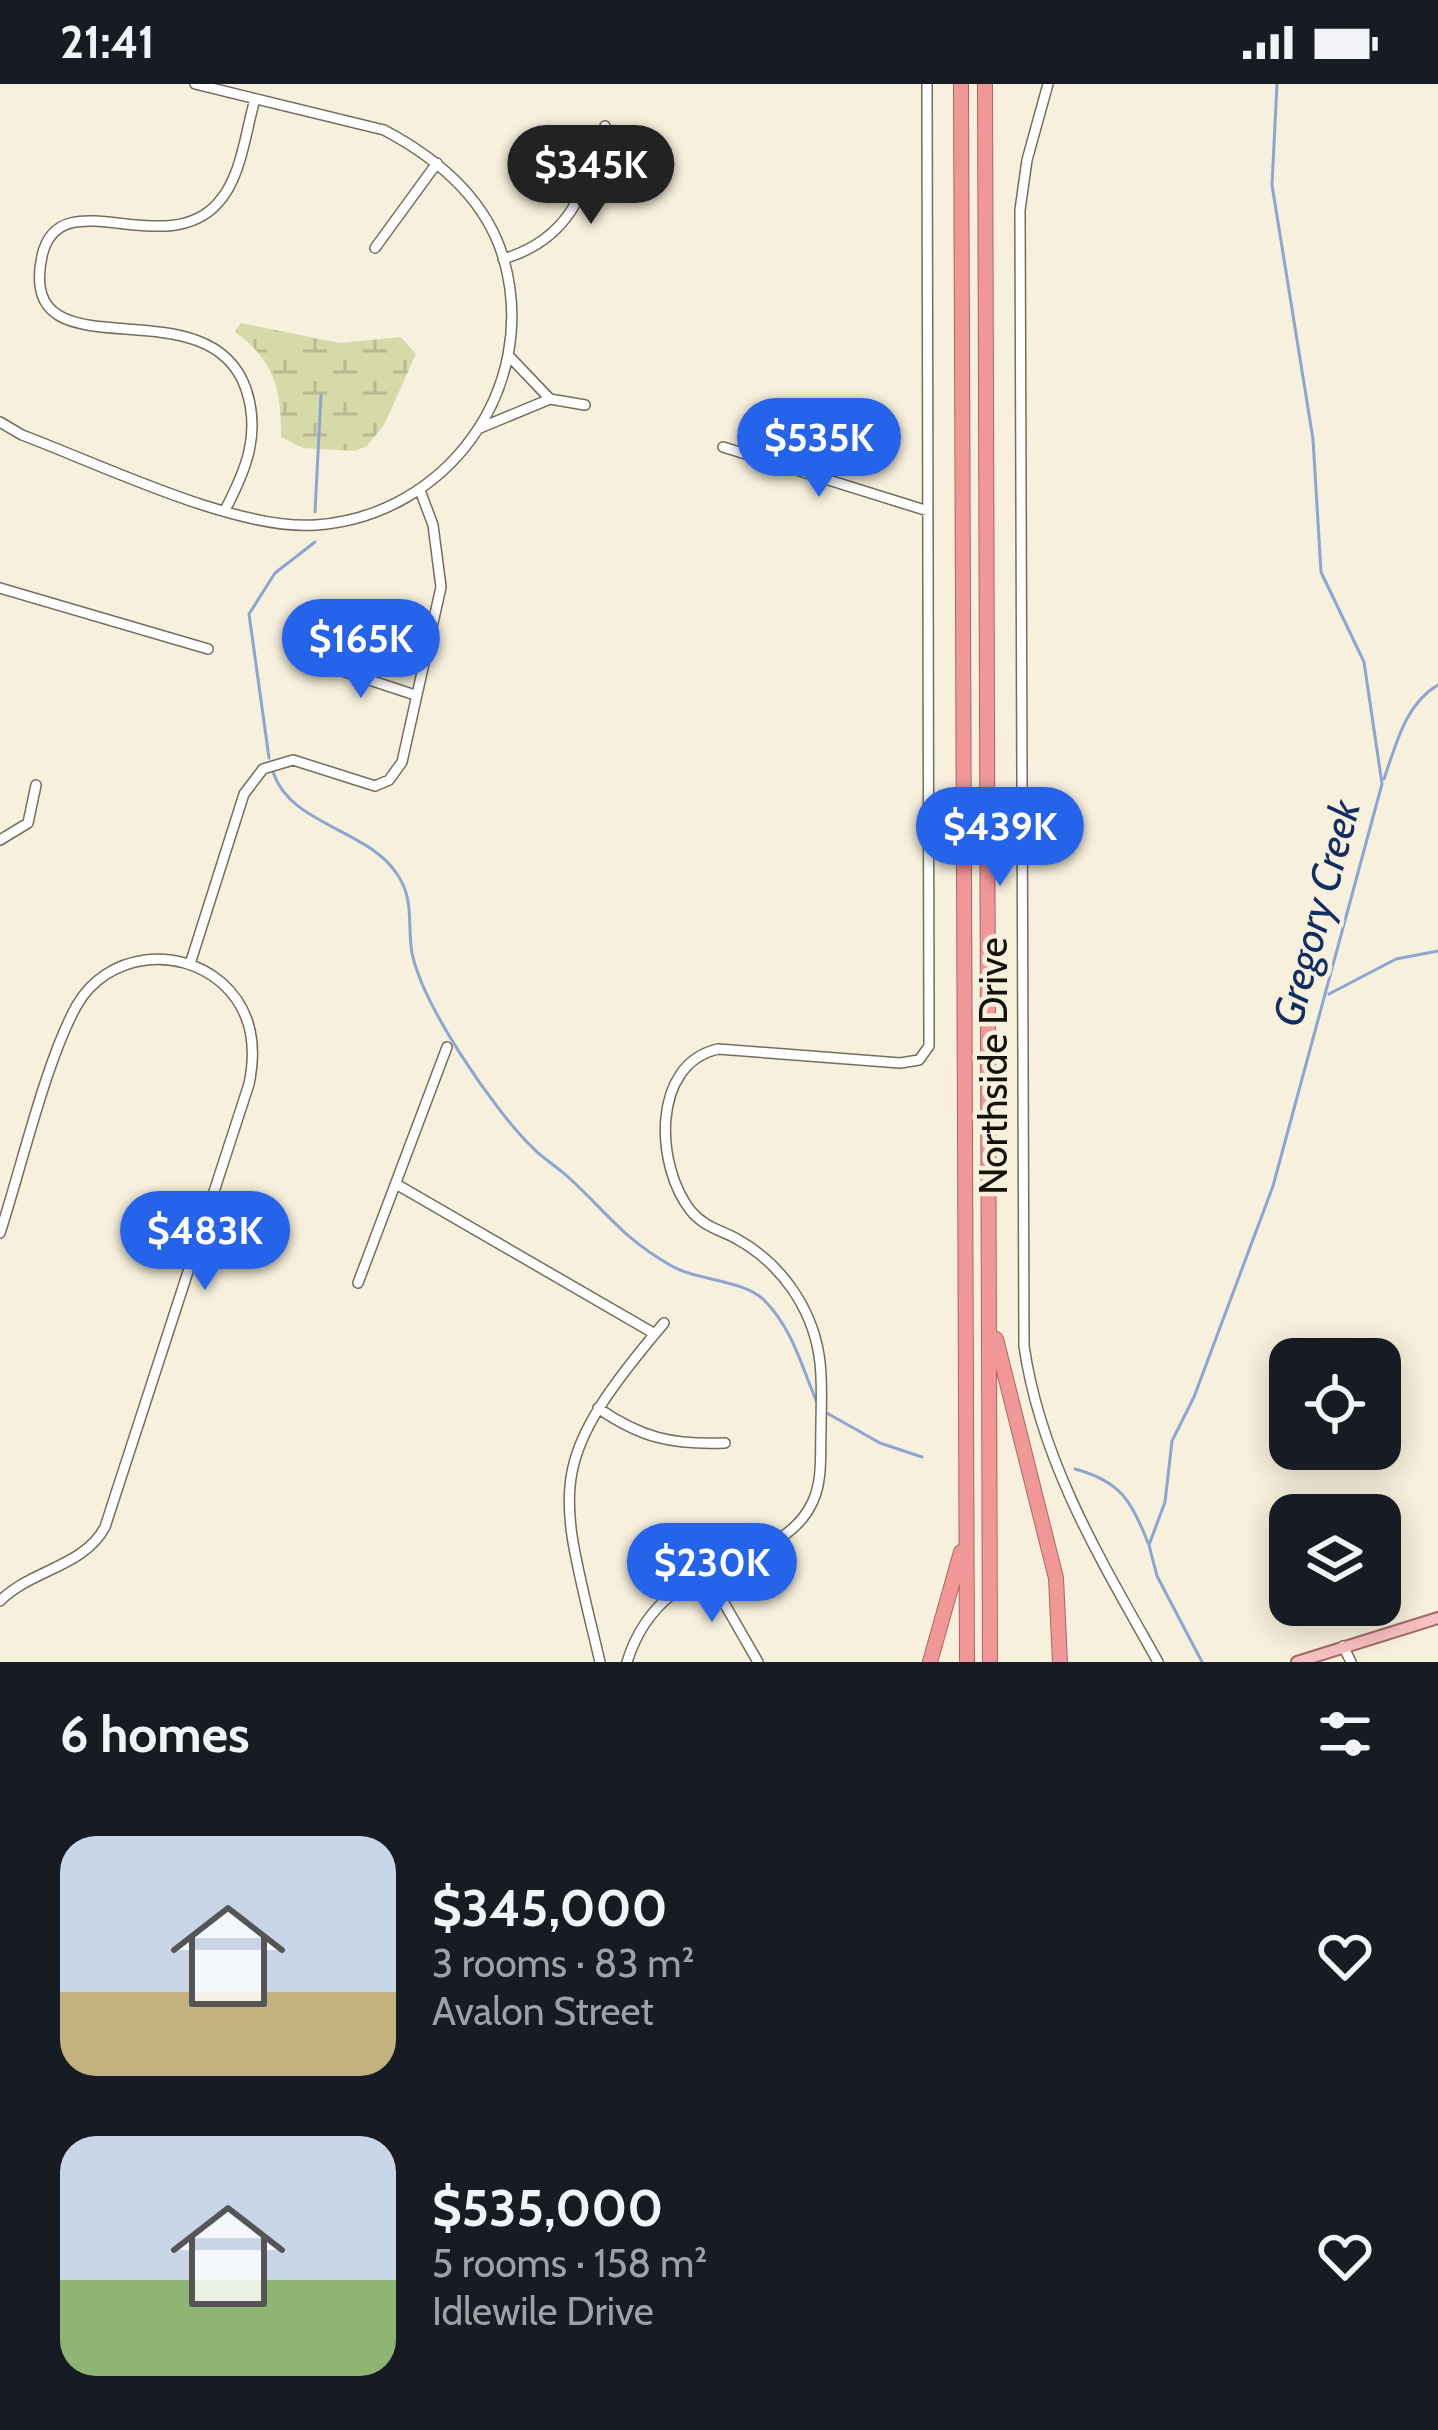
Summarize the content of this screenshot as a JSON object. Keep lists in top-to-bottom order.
{
  "streets": {
    "street": ["Northside Drive"]
  },
  "water": ["Gregory Creek"],
  "page": {
    "status": "21:41",
    "price": [
      "$345K",
      "$535K",
      "$165K",
      "$439K",
      "$483K",
      "$230K"
    ],
    "heading": "6 homes",
    "list": [
      {
        "name": "$345,000",
        "note": "3 rooms · 83 m² · Avalon Street"
      },
      {
        "name": "$535,000",
        "note": "5 rooms · 158 m² · Idlewile Drive"
      }
    ]
  }
}
